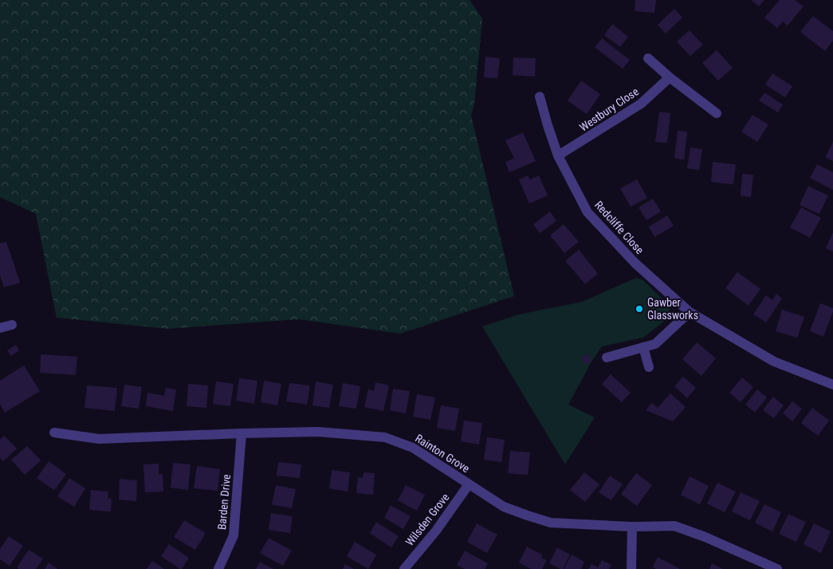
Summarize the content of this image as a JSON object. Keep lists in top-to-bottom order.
{
  "streets": {
    "street": [
      "Westbury Close",
      "Redcliffe Close",
      "Rainton Grove",
      "Barden Drive",
      "Wilsden Grove"
    ]
  },
  "crossings": [
    ["Westbury Close", "Redcliffe Close"],
    ["Rainton Grove", "Barden Drive"],
    ["Rainton Grove", "Wilsden Grove"]
  ],
  "places": ["Gawber Glassworks"]
}
